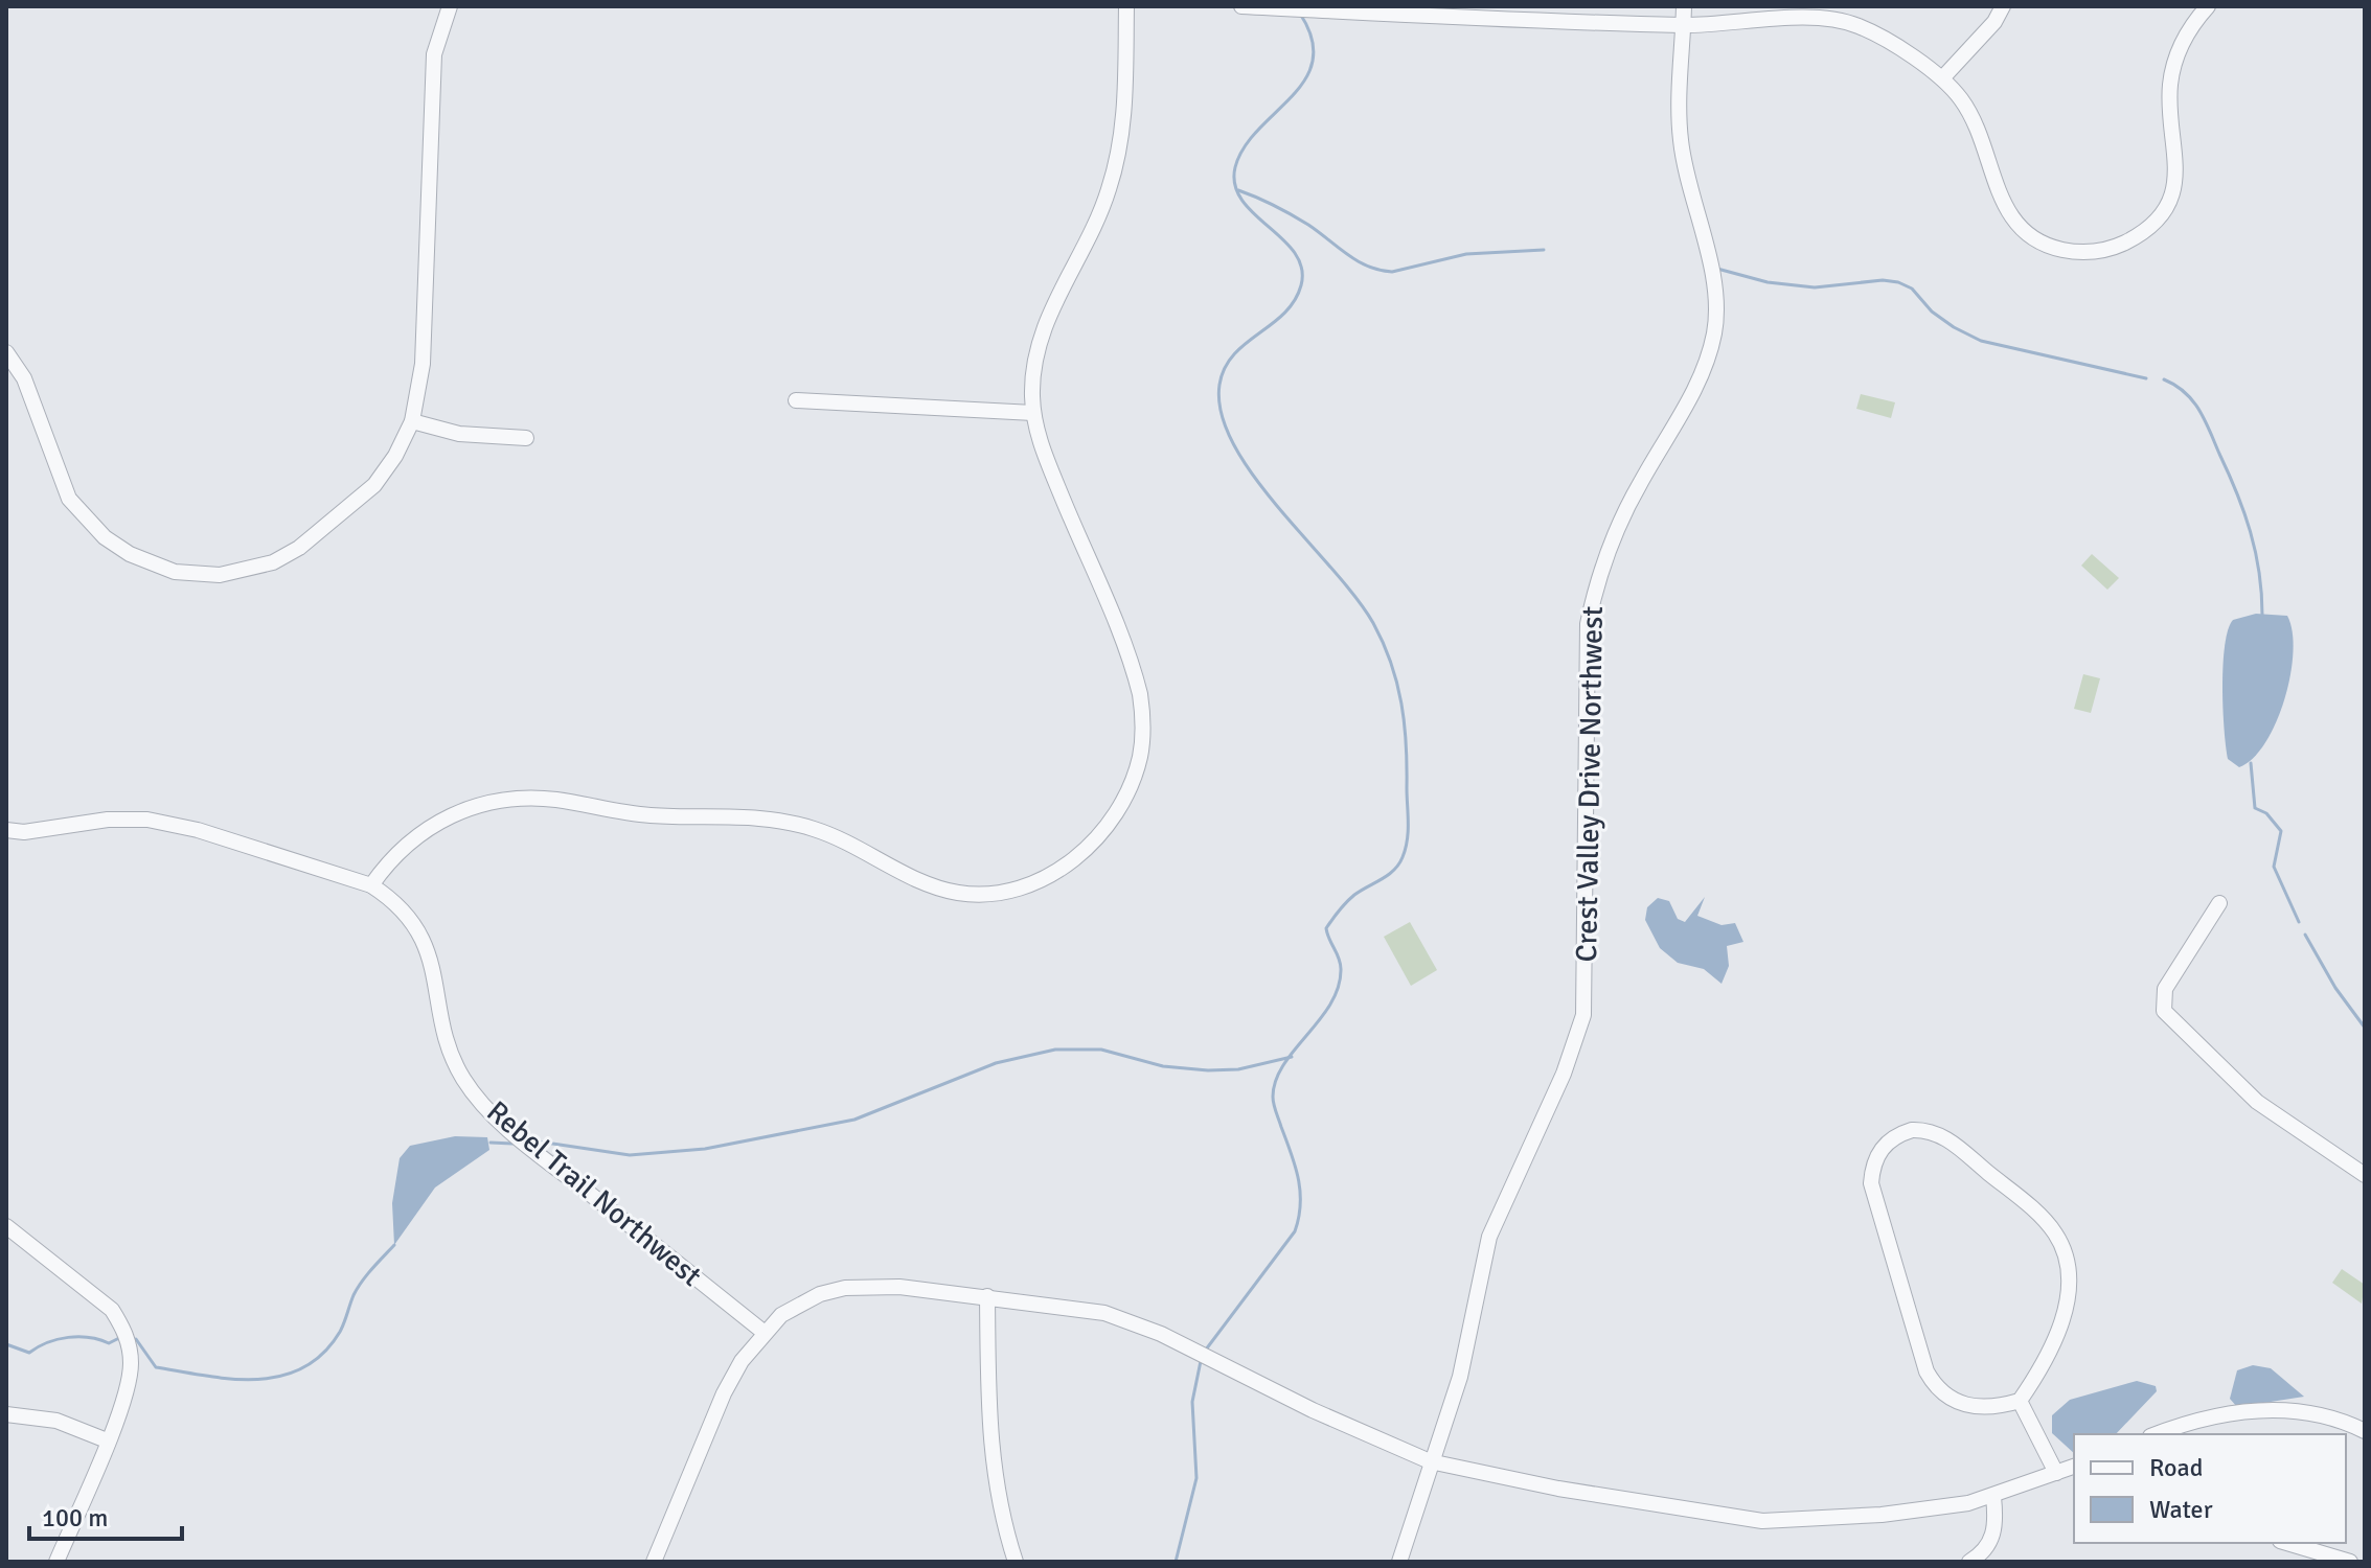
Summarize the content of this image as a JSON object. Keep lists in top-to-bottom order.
{
  "streets": {
    "street": ["Crest Valley Drive Northwest", "Rebel Trail Northwest"]
  },
  "legend": ["Road", "Water"],
  "scale_bar": "100 m"
}
